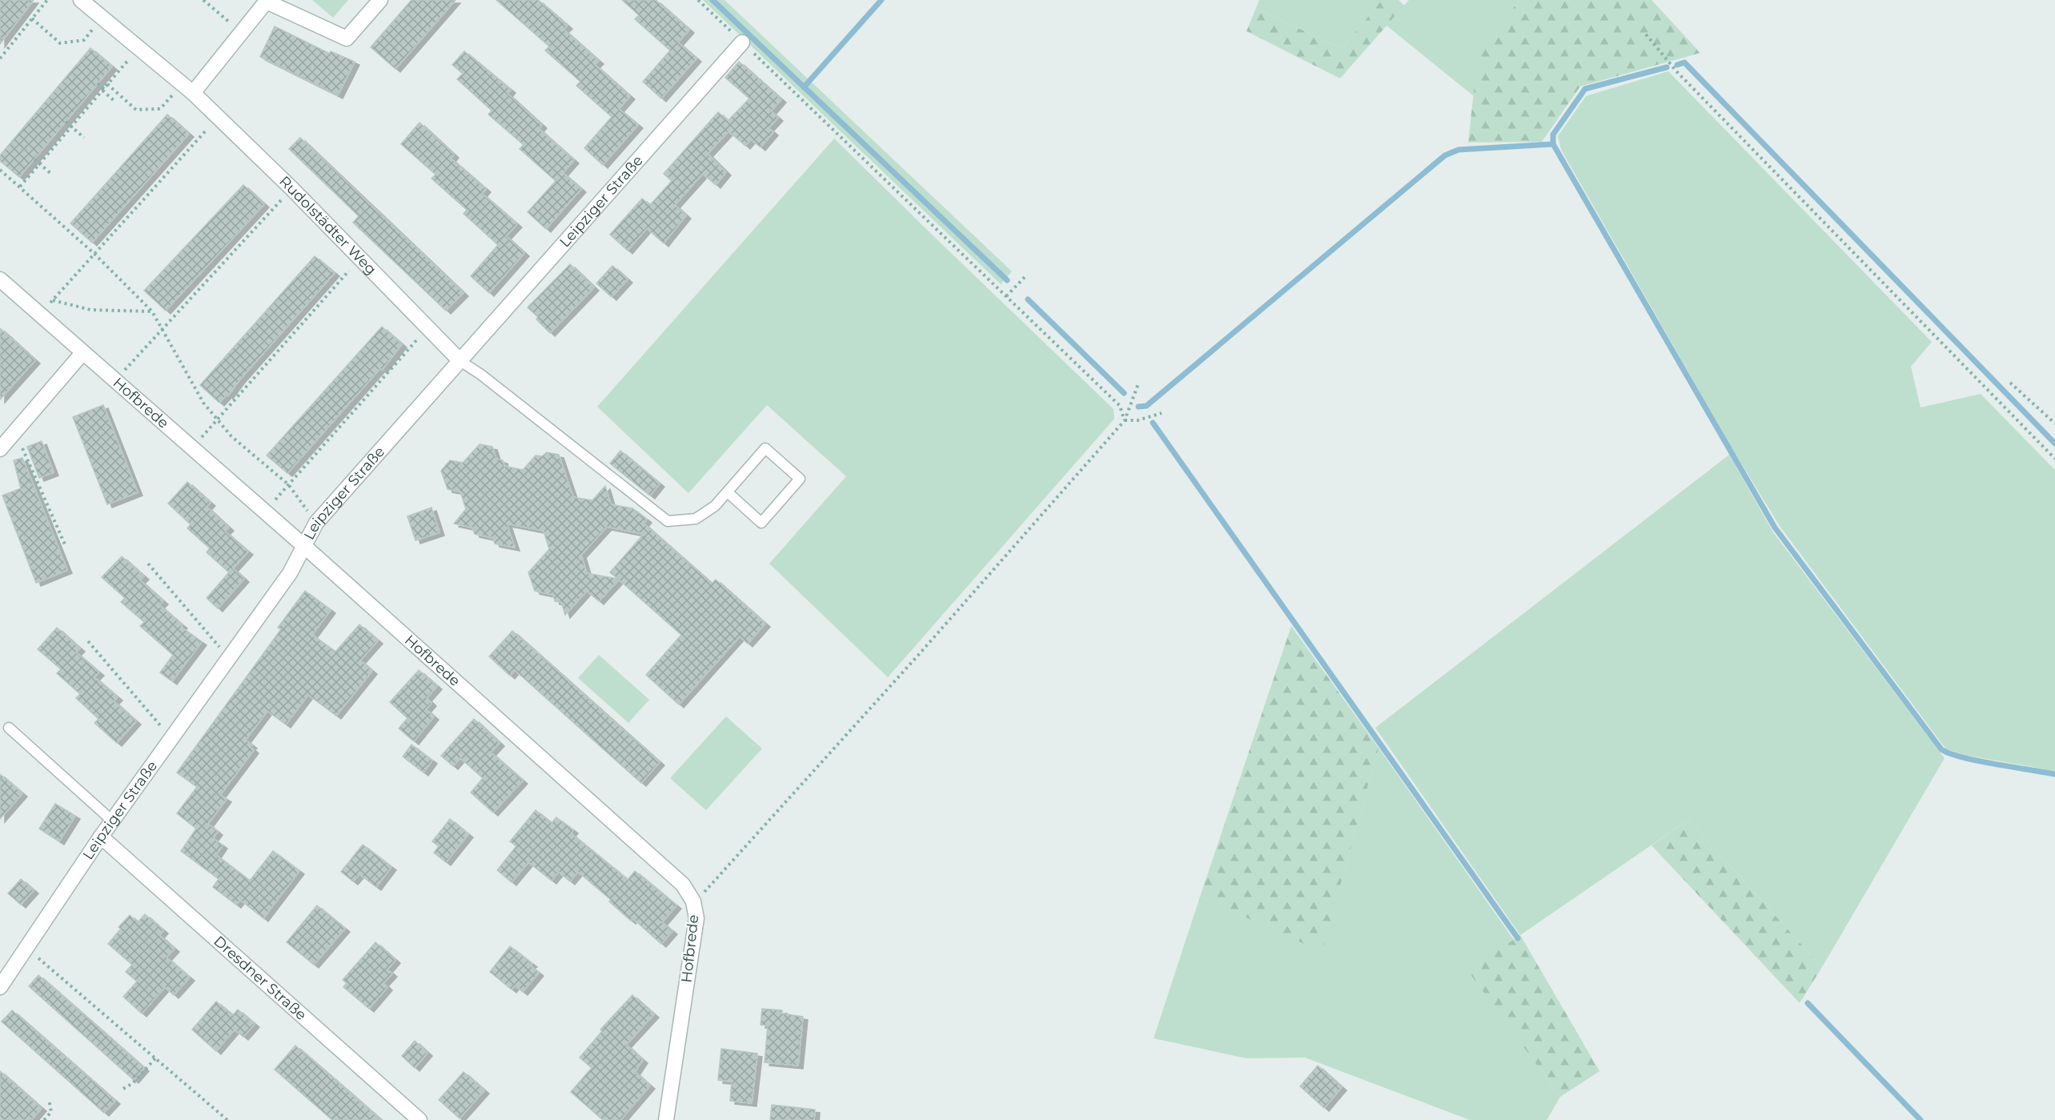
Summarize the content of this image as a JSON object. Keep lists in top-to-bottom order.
{
  "streets": {
    "street": [
      "Leipziger Straße",
      "Rudolstädter Weg",
      "Hofbrede",
      "Dresdner Straße"
    ]
  },
  "crossings": [
    ["Leipziger Straße", "Rudolstädter Weg"],
    ["Leipziger Straße", "Hofbrede"],
    ["Leipziger Straße", "Dresdner Straße"]
  ]
}
